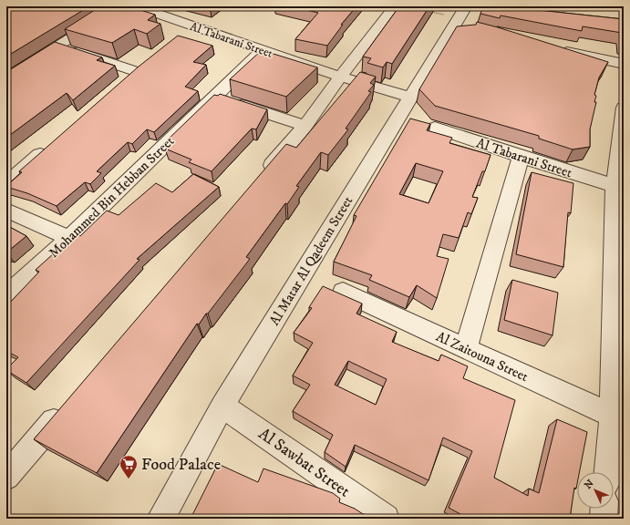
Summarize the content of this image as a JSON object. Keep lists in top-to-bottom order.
{
  "streets": {
    "street": [
      "Al Tabarani Street",
      "Mohammed Bin Hebban Street",
      "Al Matar Al Qadeem Street",
      "Al Zaitouna Street",
      "Al Sawbat Street"
    ]
  },
  "crossings": [
    ["Al Tabarani Street", "Mohammed Bin Hebban Street"],
    ["Al Tabarani Street", "Al Matar Al Qadeem Street"],
    ["Al Matar Al Qadeem Street", "Al Sawbat Street"]
  ],
  "places": {
    "supermarket": ["Food Palace"]
  },
  "north": "top left"
}
